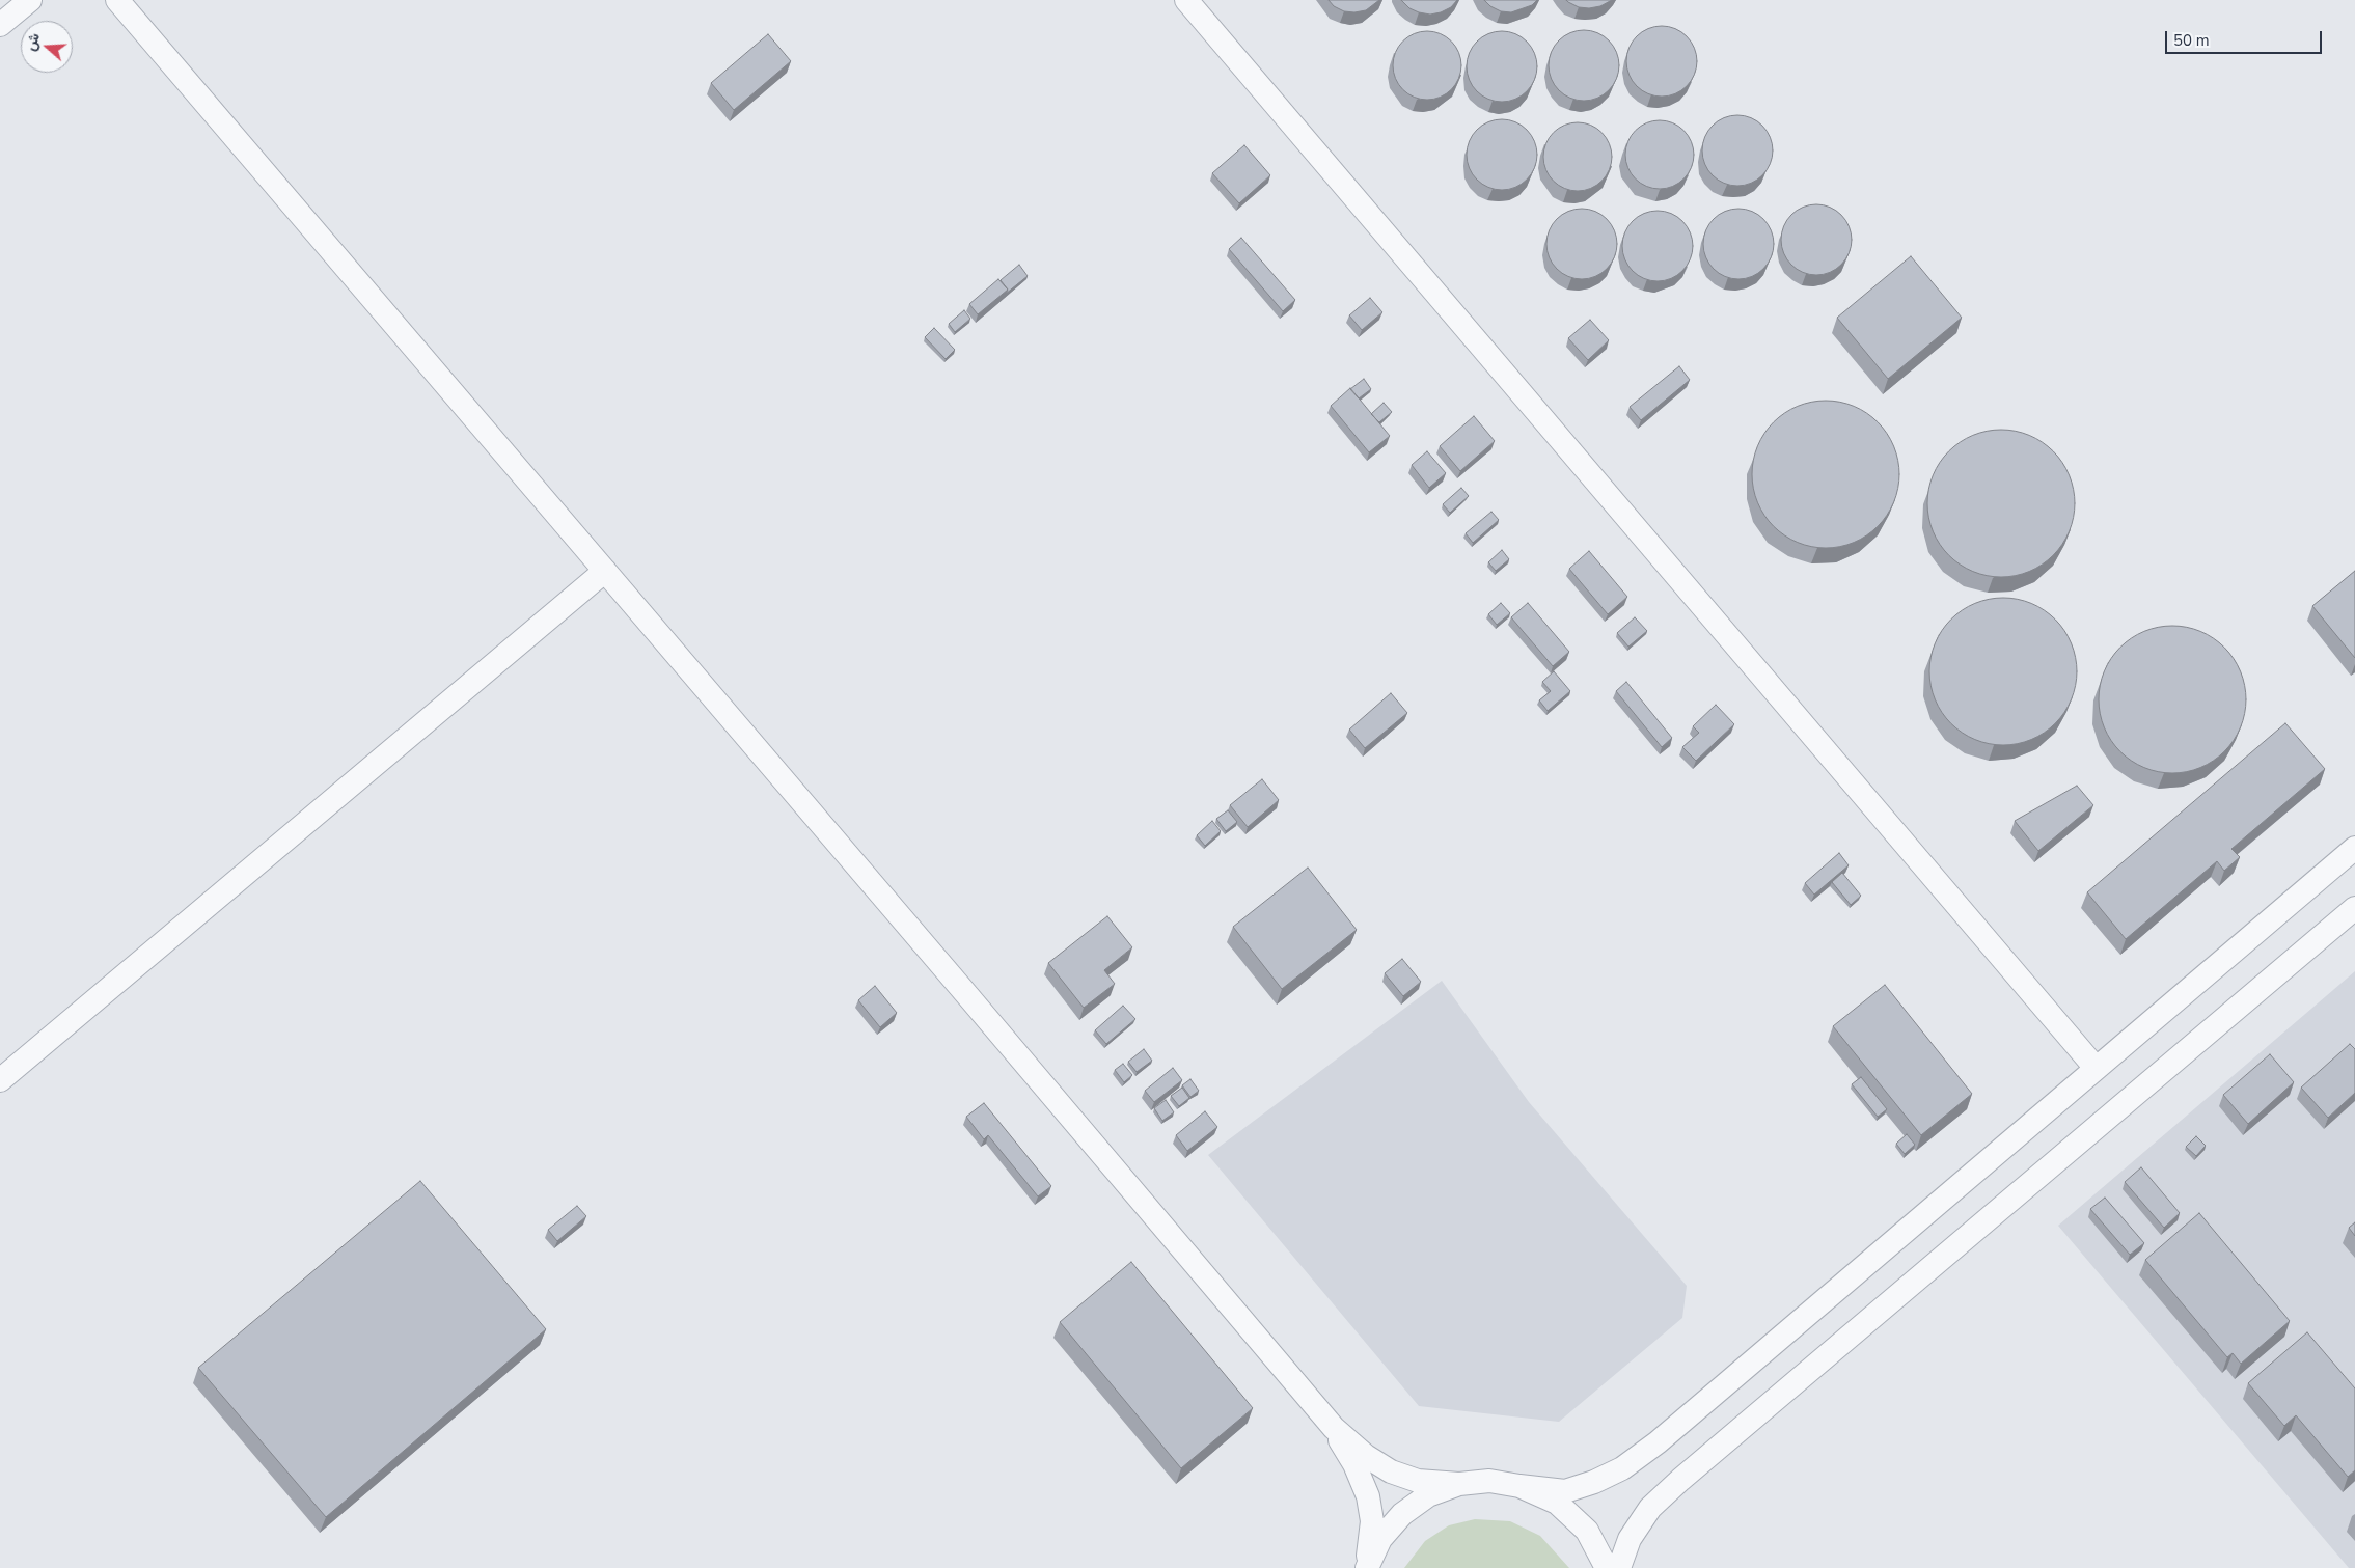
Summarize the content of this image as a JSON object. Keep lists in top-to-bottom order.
{
  "scale_bar": "50 m",
  "north": "left"
}
